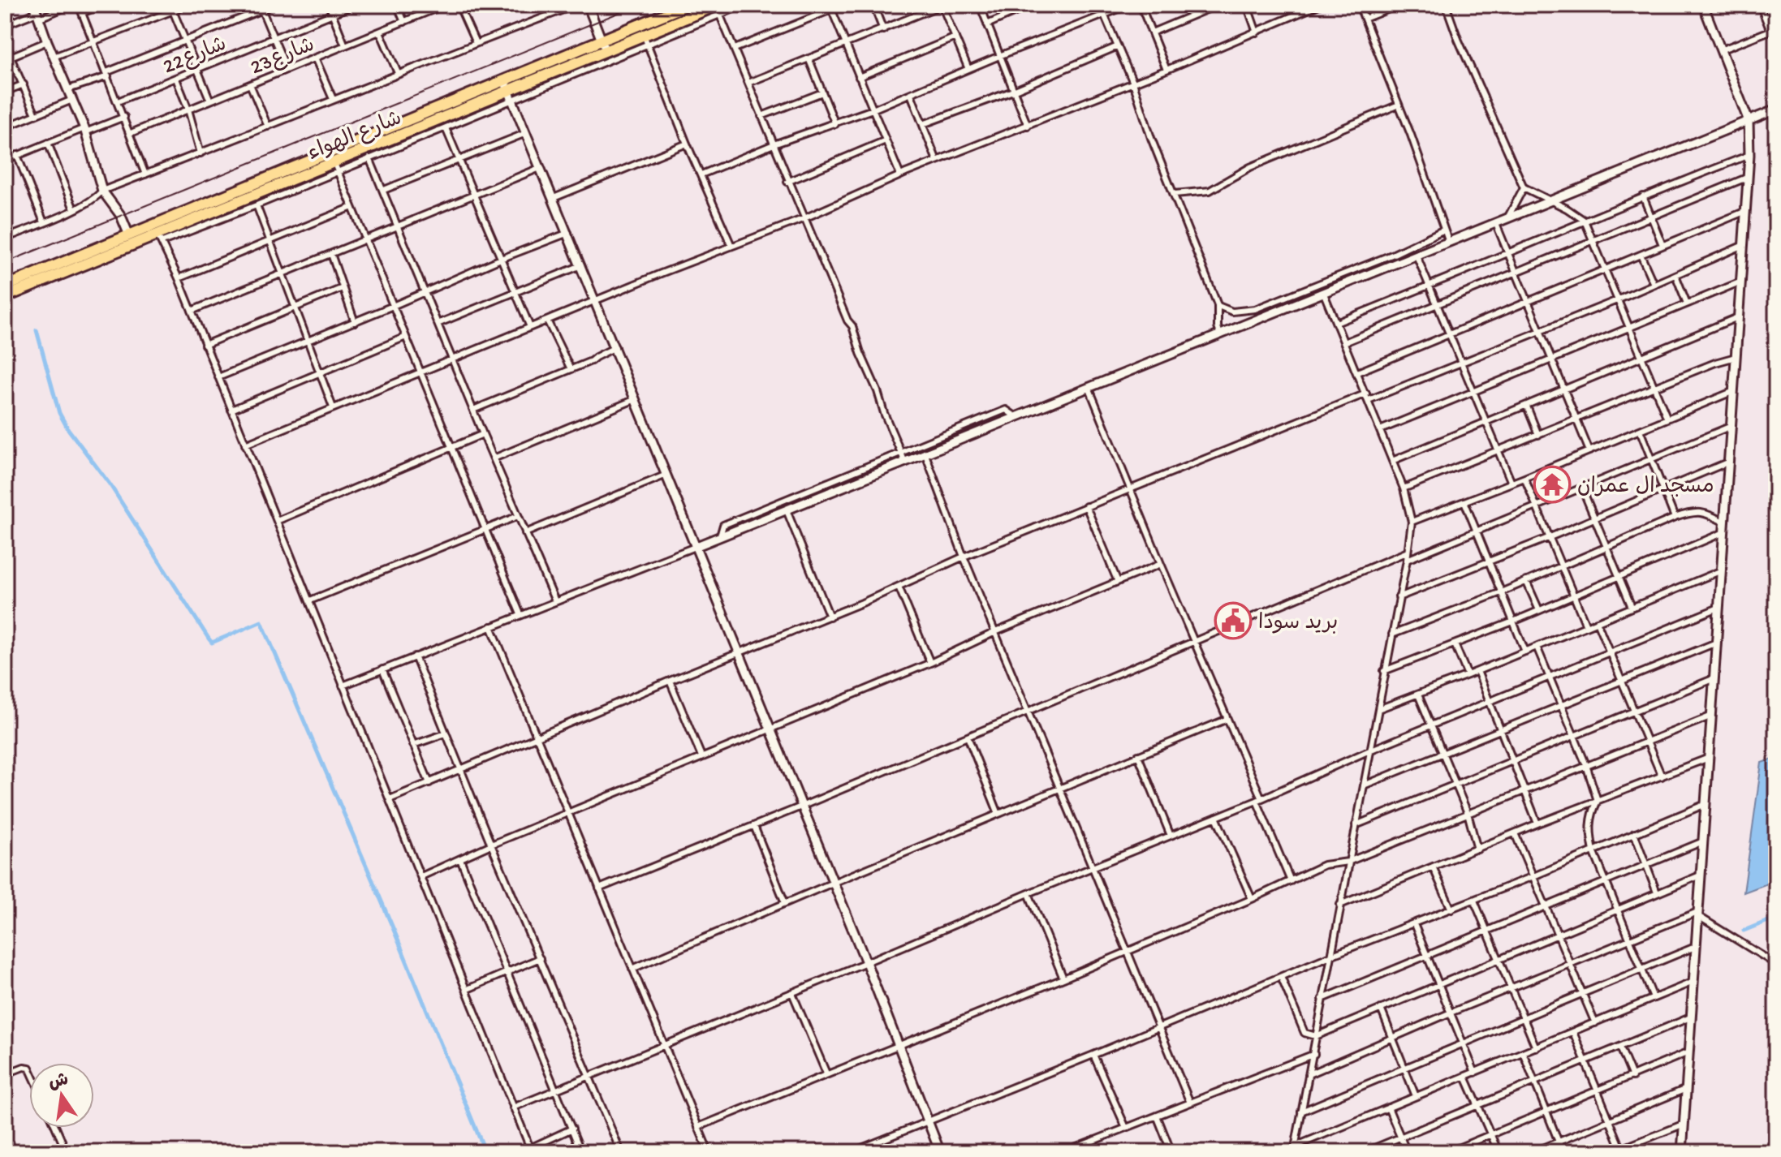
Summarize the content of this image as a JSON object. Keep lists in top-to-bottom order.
{
  "streets": {
    "highway": ["شارع الهواء"],
    "street": ["شارع22", "شارع23"]
  },
  "places": {
    "temple": ["مسجد ال عمران"],
    "public building": ["بريد سودا"]
  },
  "north": "top"
}
